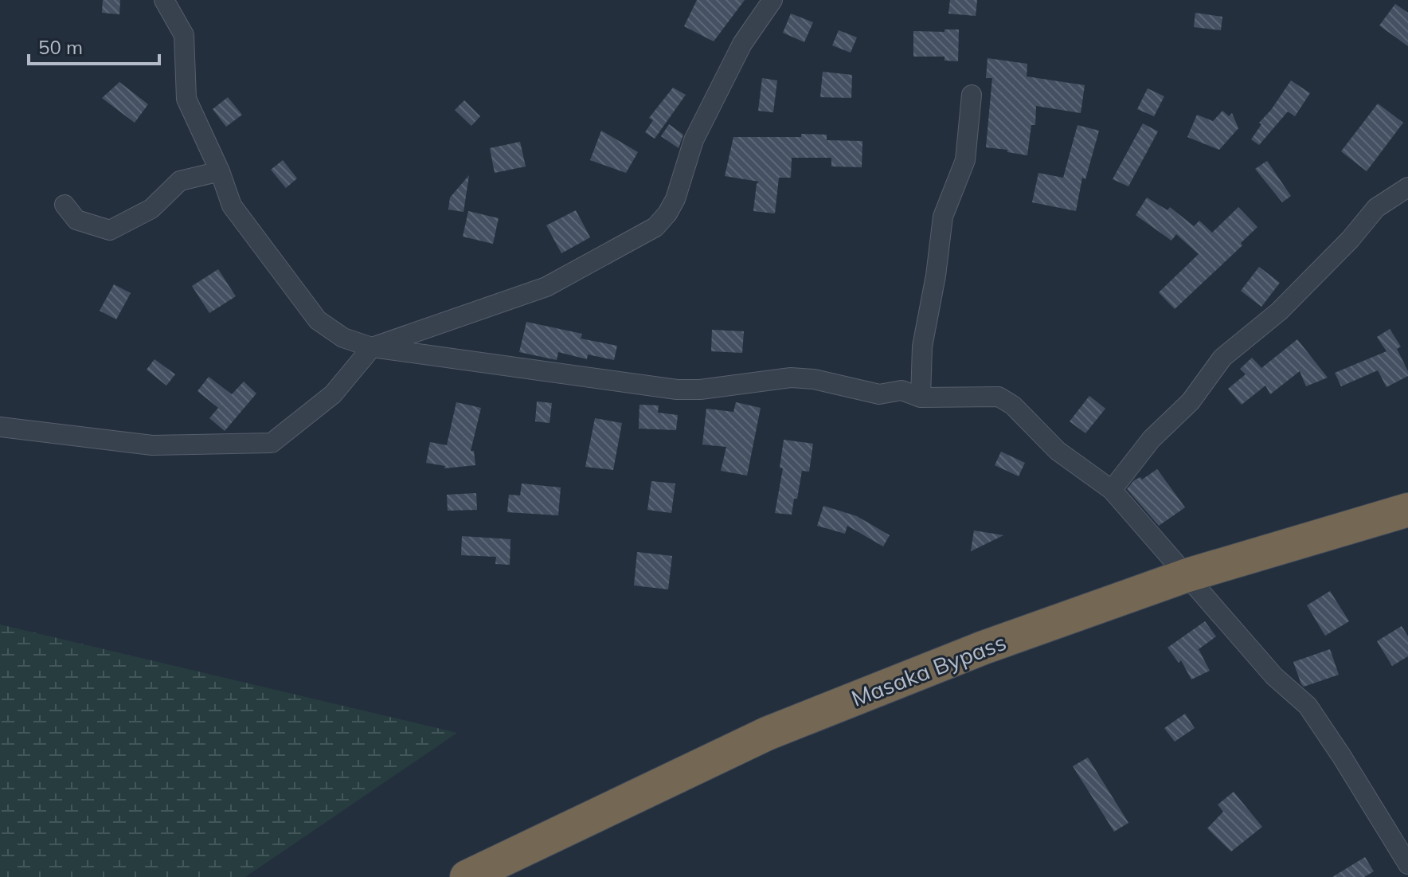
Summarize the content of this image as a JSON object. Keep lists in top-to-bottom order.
{
  "streets": {
    "highway": ["Masaka Bypass"]
  },
  "scale_bar": "50 m"
}
